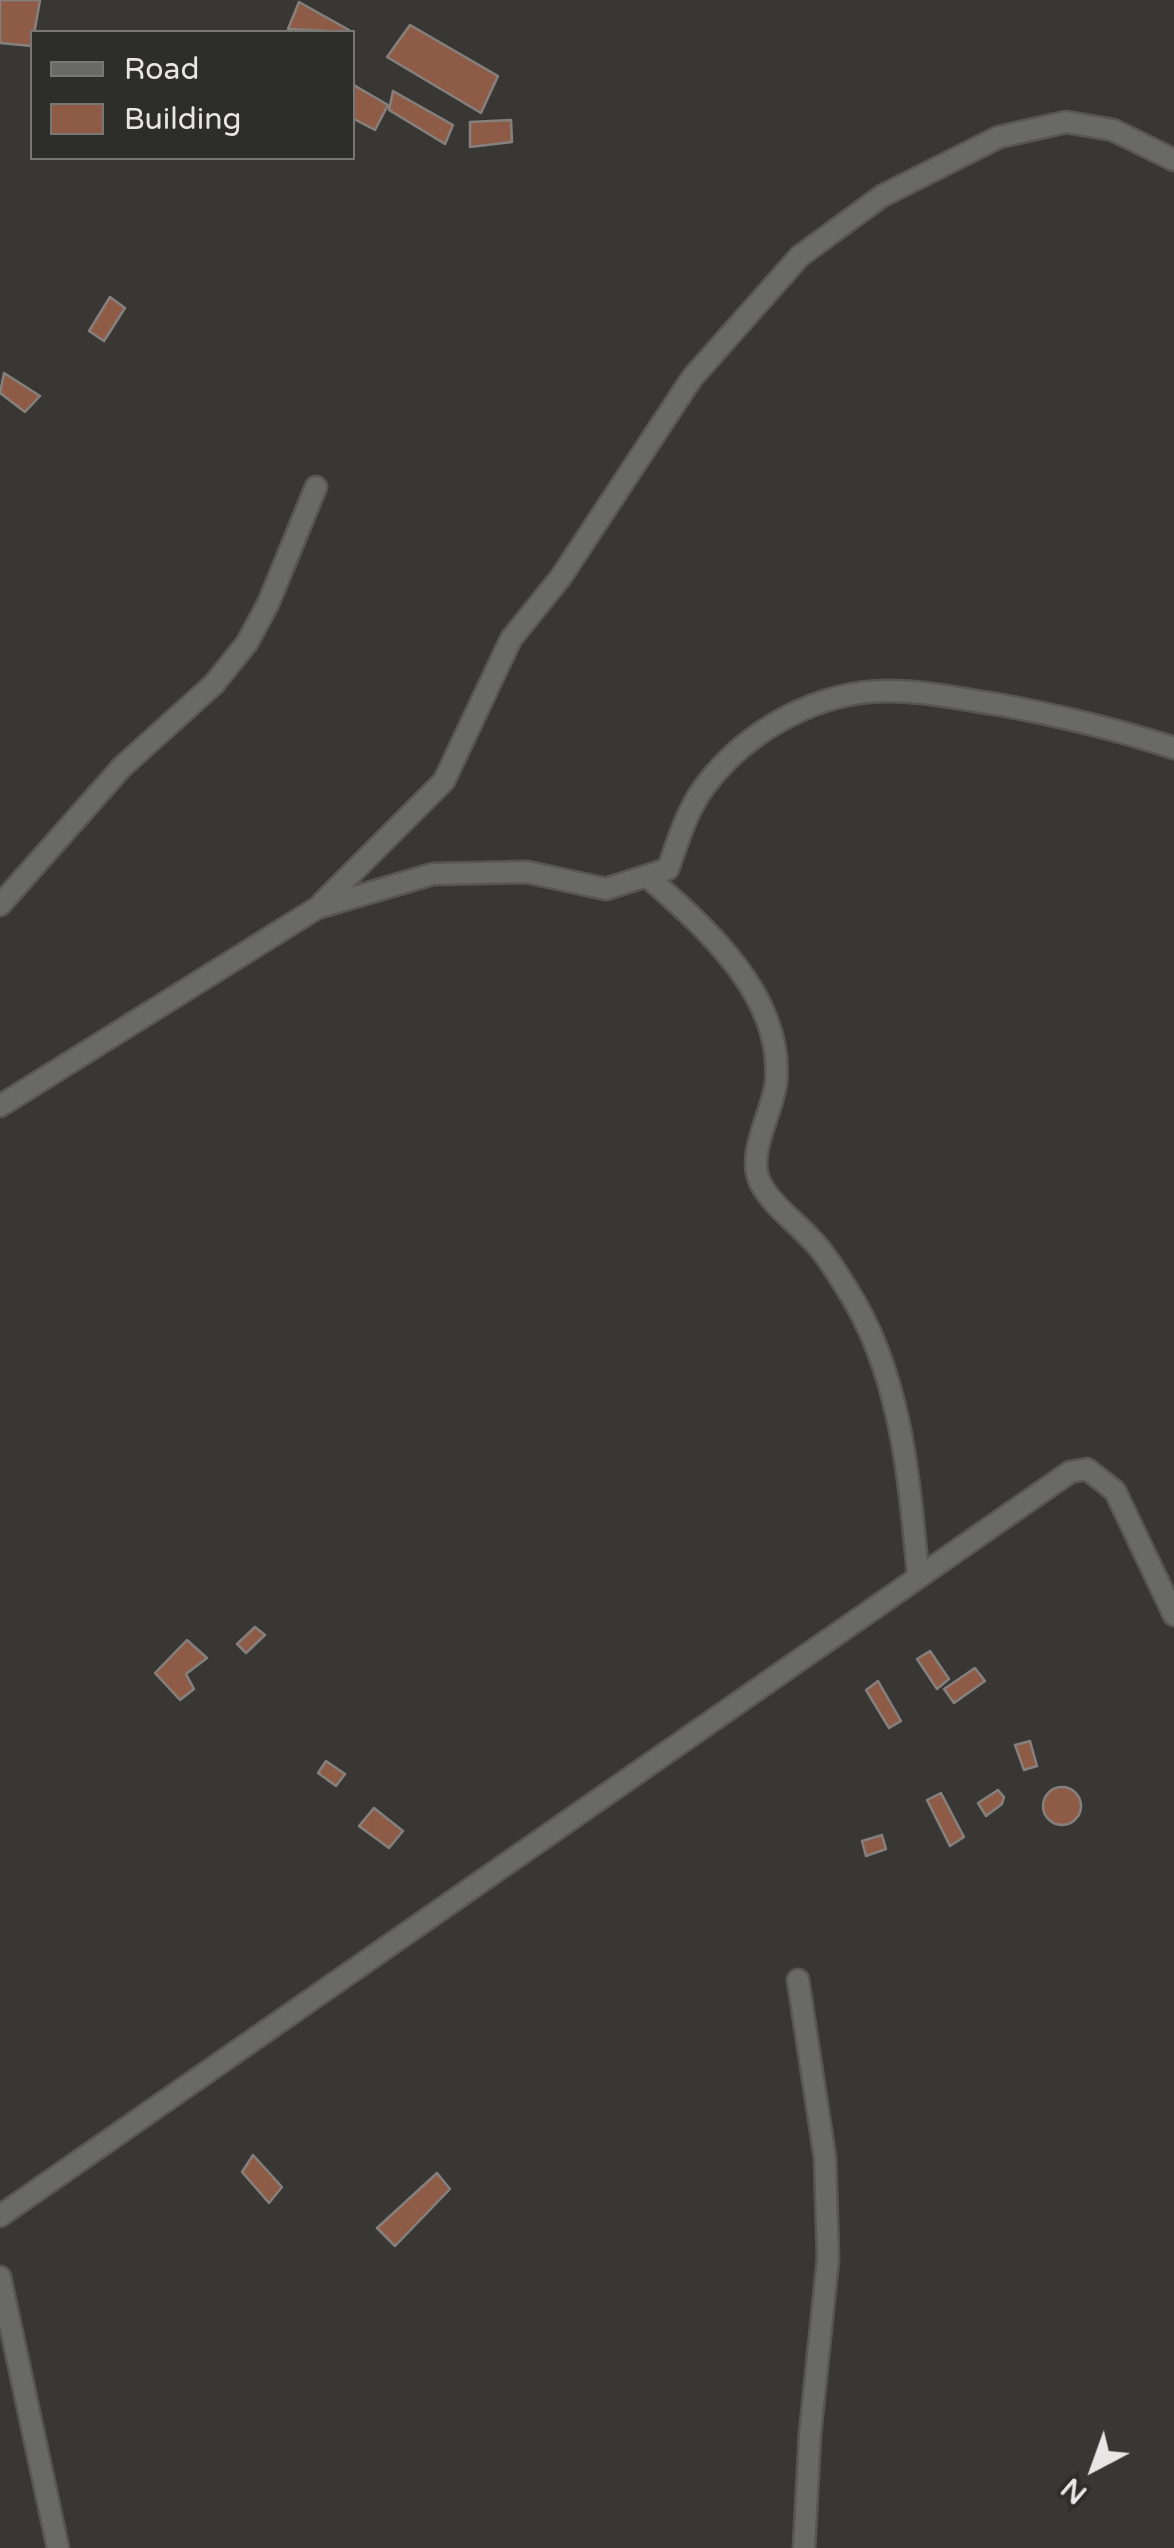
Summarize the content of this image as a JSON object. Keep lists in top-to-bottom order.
{
  "legend": ["Road", "Building"],
  "north": "bottom left"
}
